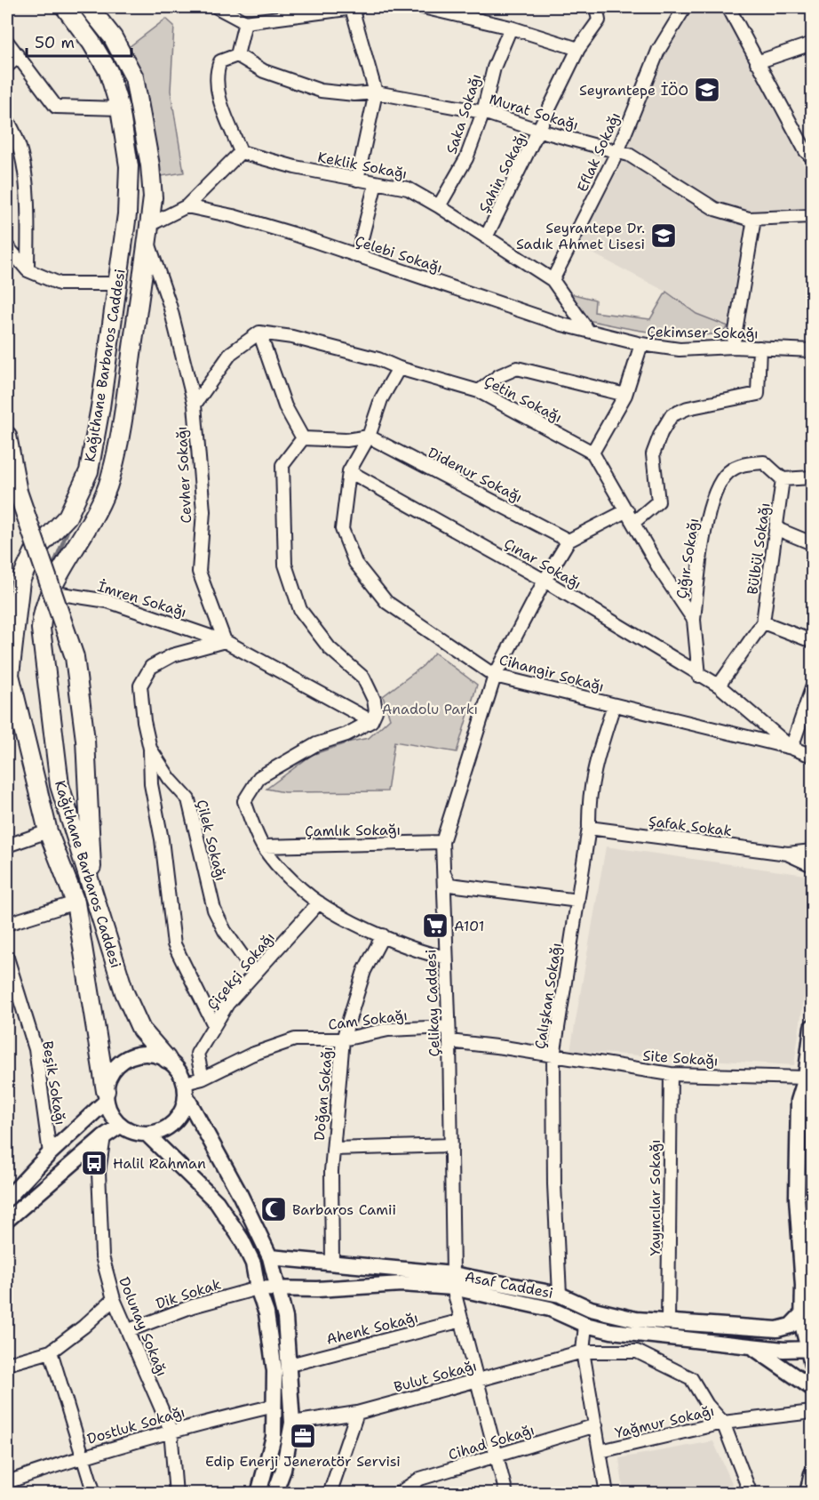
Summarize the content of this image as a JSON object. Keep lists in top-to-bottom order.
{
  "streets": {
    "main road": ["Kağıthane Barbaros Caddesi"],
    "street": [
      "Murat Sokağı",
      "Saka Sokağı",
      "Eflak Sokağı",
      "Keklik Sokağı",
      "Şahin Sokağı",
      "Çelebi Sokağı",
      "Çekimser Sokağı",
      "Çetin Sokağı",
      "Cevher Sokağı",
      "Didenur Sokağı",
      "Bülbül Sokağı",
      "Çığır Sokağı",
      "Çınar Sokağı",
      "İmren Sokağı",
      "Cihangir Sokağı",
      "Şafak Sokak",
      "Çamlık Sokağı",
      "Çilek Sokağı",
      "Çiçekçi Sokağı",
      "Çalışkan Sokağı",
      "Çelikay Caddesi",
      "Cam Sokağı",
      "Site Sokağı",
      "Beşik Sokağı",
      "Doğan Sokağı",
      "Yayıncılar Sokağı",
      "Asaf Caddesi",
      "Dik Sokak",
      "Dolunay Sokağı",
      "Ahenk Sokağı",
      "Bulut Sokağı",
      "Yağmur Sokağı",
      "Dostluk Sokağı",
      "Cihad Sokağı"
    ]
  },
  "crossings": [
    ["Murat Sokağı", "Saka Sokağı"],
    ["Murat Sokağı", "Eflak Sokağı"],
    ["Murat Sokağı", "Şahin Sokağı"],
    ["Saka Sokağı", "Keklik Sokağı"],
    ["Eflak Sokağı", "Keklik Sokağı"],
    ["Keklik Sokağı", "Şahin Sokağı"],
    ["Keklik Sokağı", "Çelebi Sokağı"],
    ["Çelebi Sokağı", "Çekimser Sokağı"],
    ["Çekimser Sokağı", "Çetin Sokağı"],
    ["Kağıthane Barbaros Caddesi", "Cevher Sokağı"],
    ["Kağıthane Barbaros Caddesi", "İmren Sokağı"],
    ["Çetin Sokağı", "Cihangir Sokağı"],
    ["Cevher Sokağı", "İmren Sokağı"],
    ["Cevher Sokağı", "Çilek Sokağı"],
    ["Didenur Sokağı", "Cihangir Sokağı"],
    ["Didenur Sokağı", "Çelikay Caddesi"],
    ["Bülbül Sokağı", "Çığır Sokağı"],
    ["Bülbül Sokağı", "Çınar Sokağı"],
    ["Çınar Sokağı", "Cihangir Sokağı"],
    ["Çınar Sokağı", "Çelikay Caddesi"],
    ["İmren Sokağı", "Çilek Sokağı"],
    ["Cihangir Sokağı", "Çalışkan Sokağı"],
    ["Cihangir Sokağı", "Çelikay Caddesi"],
    ["Şafak Sokak", "Çalışkan Sokağı"],
    ["Çamlık Sokağı", "Çelikay Caddesi"],
    ["Çilek Sokağı", "Çiçekçi Sokağı"],
    ["Çiçekçi Sokağı", "Cam Sokağı"],
    ["Çalışkan Sokağı", "Site Sokağı"],
    ["Çalışkan Sokağı", "Asaf Caddesi"],
    ["Çelikay Caddesi", "Cam Sokağı"],
    ["Çelikay Caddesi", "Asaf Caddesi"],
    ["Çelikay Caddesi", "Ahenk Sokağı"],
    ["Çelikay Caddesi", "Bulut Sokağı"],
    ["Çelikay Caddesi", "Cihad Sokağı"],
    ["Cam Sokağı", "Doğan Sokağı"],
    ["Site Sokağı", "Yayıncılar Sokağı"],
    ["Doğan Sokağı", "Asaf Caddesi"],
    ["Yayıncılar Sokağı", "Asaf Caddesi"],
    ["Asaf Caddesi", "Dik Sokak"],
    ["Dik Sokak", "Dolunay Sokağı"],
    ["Dolunay Sokağı", "Dostluk Sokağı"],
    ["Bulut Sokağı", "Yağmur Sokağı"]
  ],
  "parks": ["Anadolu Parkı"],
  "places": {
    "school or university": ["Seyrantepe İÖO", "Seyrantepe Dr. Sadık Ahmet Lisesi"],
    "supermarket": ["A101"],
    "bus stop": ["Halil Rahman"],
    "mosque": ["Barbaros Camii"],
    "office": ["Edip Enerji Jeneratör Servisi"]
  },
  "scale_bar": "50 m"
}
